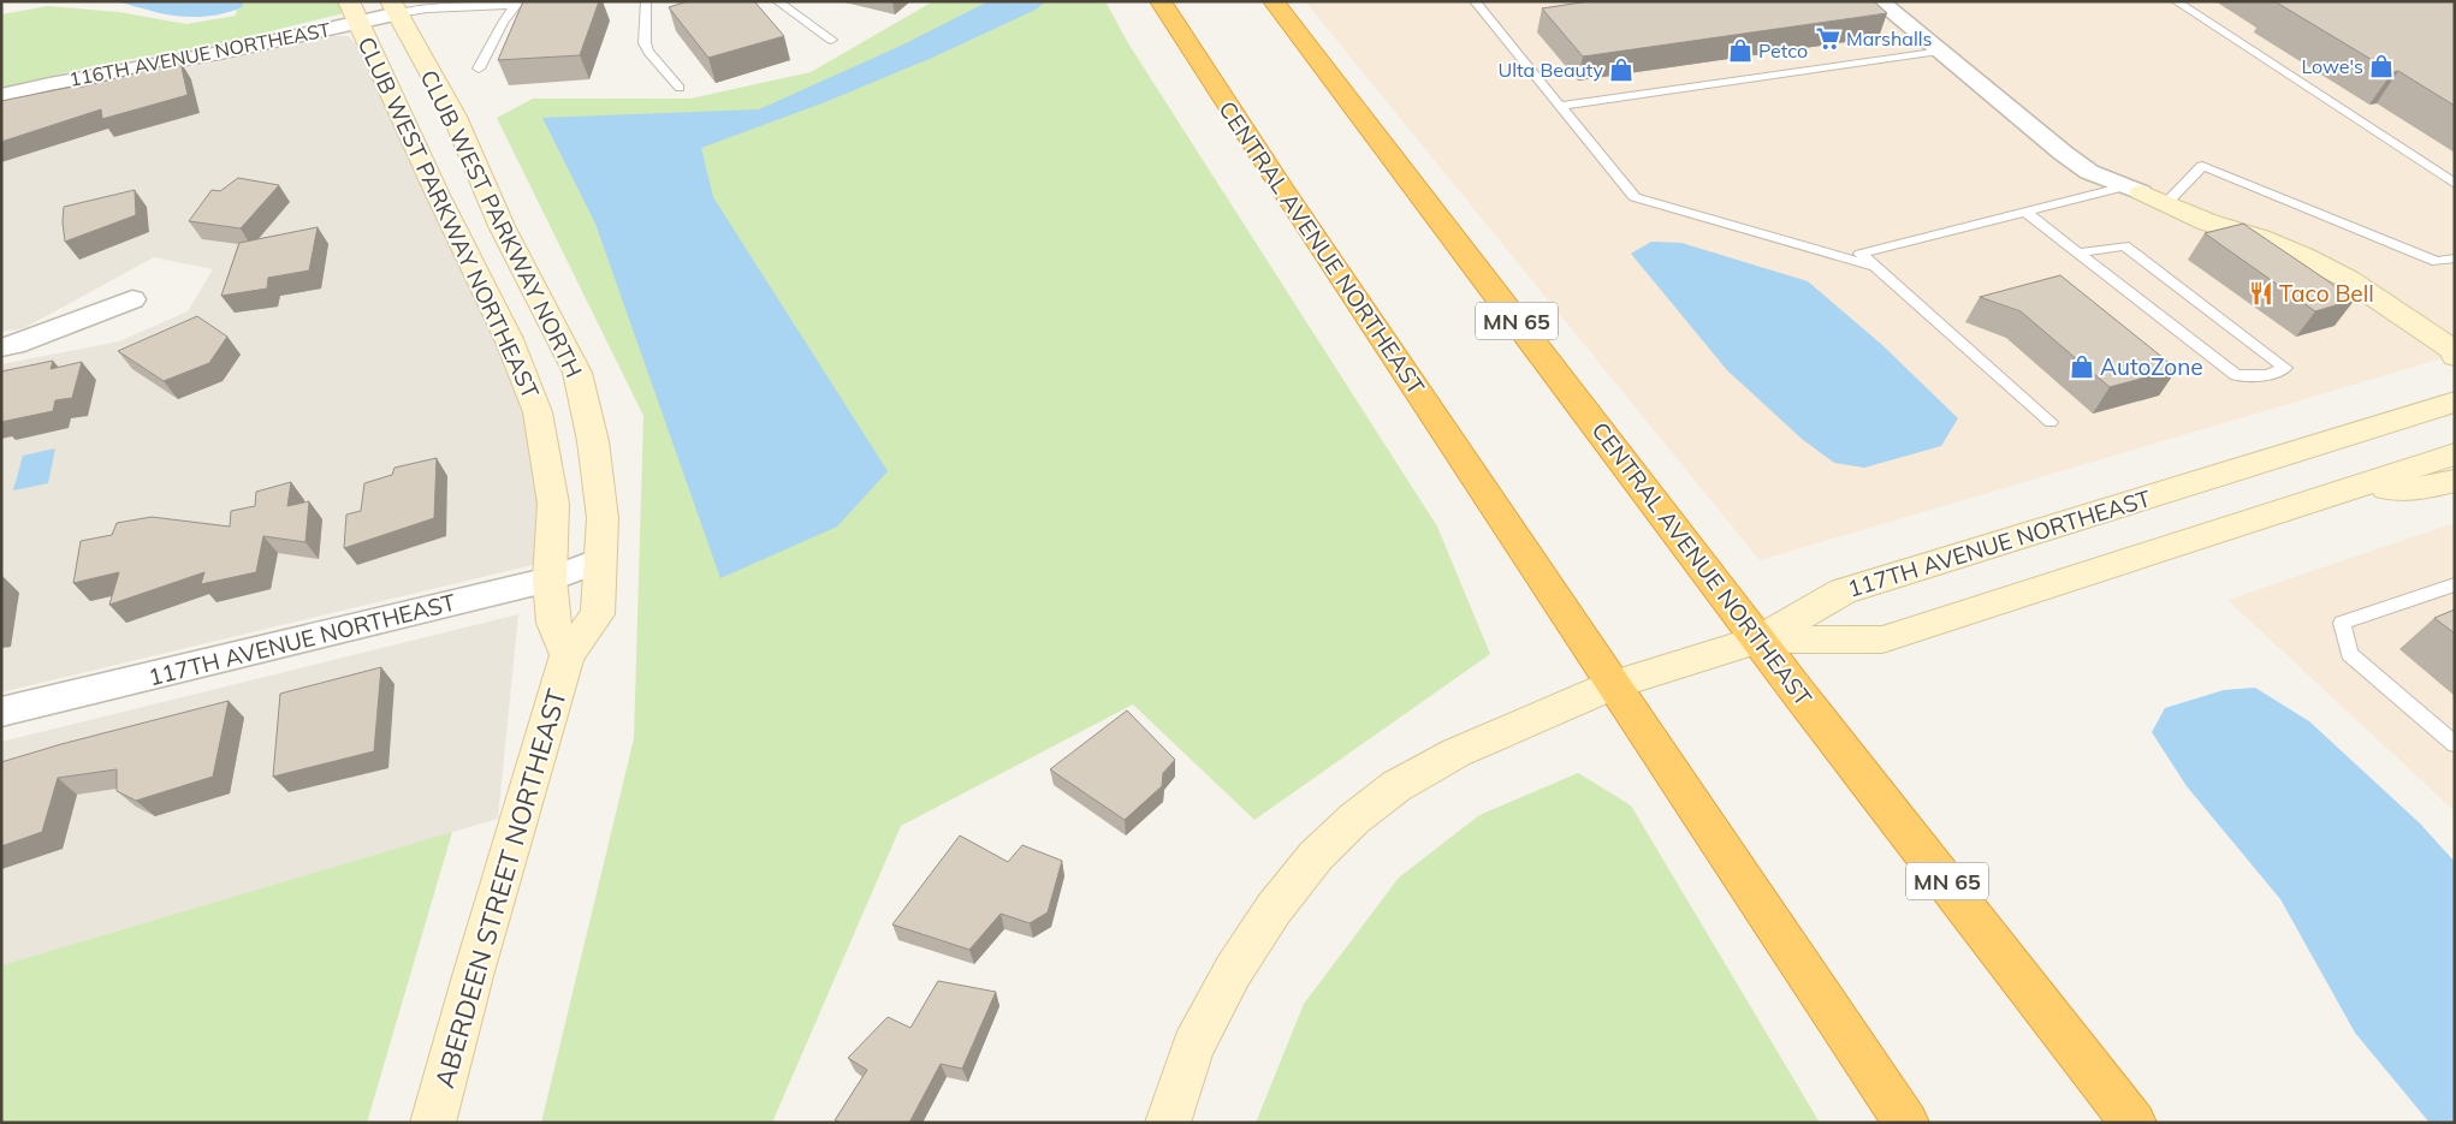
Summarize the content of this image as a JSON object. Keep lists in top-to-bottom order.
{
  "streets": {
    "highway": ["CENTRAL AVENUE NORTHEAST", "MN 65"],
    "street": [
      "116TH AVENUE NORTHEAST",
      "CLUB WEST PARKWAY NORTHEAST",
      "CLUB WEST PARKWAY NORTH",
      "117TH AVENUE NORTHEAST",
      "ABERDEEN STREET NORTHEAST"
    ]
  },
  "crossings": [
    ["116TH AVENUE NORTHEAST", "CLUB WEST PARKWAY NORTHEAST"],
    ["116TH AVENUE NORTHEAST", "CLUB WEST PARKWAY NORTH"],
    ["CLUB WEST PARKWAY NORTHEAST", "117TH AVENUE NORTHEAST"],
    ["CLUB WEST PARKWAY NORTH", "117TH AVENUE NORTHEAST"],
    ["CLUB WEST PARKWAY NORTH", "ABERDEEN STREET NORTHEAST"],
    ["CENTRAL AVENUE NORTHEAST", "117TH AVENUE NORTHEAST"],
    ["117TH AVENUE NORTHEAST", "ABERDEEN STREET NORTHEAST"]
  ],
  "places": {
    "supermarket": ["Marshalls"],
    "shop": [
      "Petco",
      "Lowe's",
      "Ulta Beauty",
      "AutoZone"
    ],
    "restaurant": ["Taco Bell"]
  }
}
